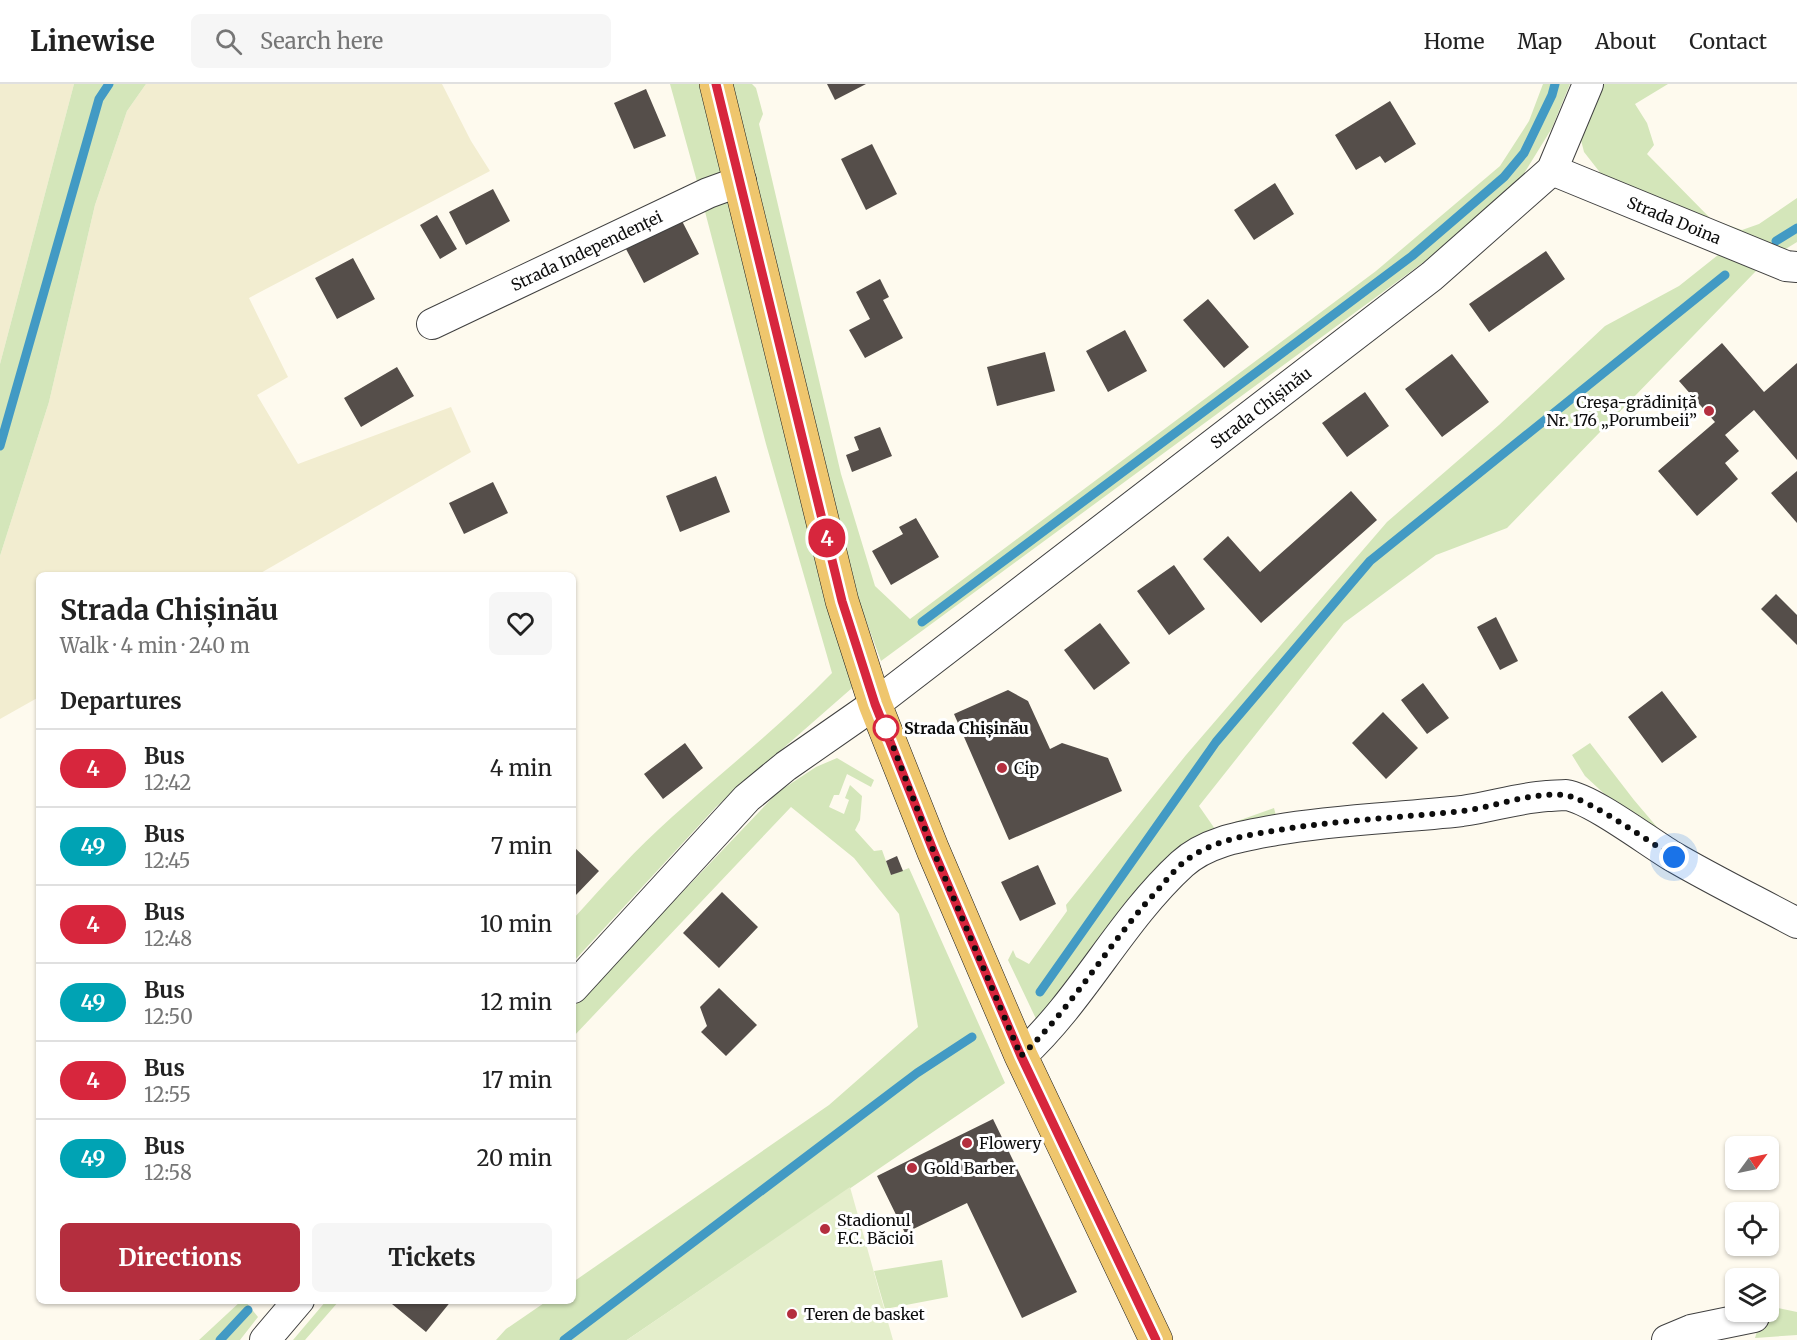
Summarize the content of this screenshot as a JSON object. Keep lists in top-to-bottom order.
{
  "streets": {
    "street": ["Strada Doina", "Strada Independenței", "Strada Chișinău"]
  },
  "crossings": [
    ["Strada Doina", "Strada Chișinău"]
  ],
  "places": [
    "Creşa-grădiniţă Nr. 176 „Porumbeii”",
    "Strada Chișinău",
    "Cip",
    "Flowery",
    "Gold Barber",
    "Stadionul F.C. Băcioi",
    "Teren de basket"
  ],
  "lines": ["bus line 4"],
  "north": "top right",
  "page": {
    "header": "Linewise",
    "search": "Search here",
    "nav": [
      "Home",
      "Map",
      "About",
      "Contact"
    ],
    "on_map": "4",
    "heading": [
      ["Strada Chișinău", "Walk · 4 min · 240 m"],
      "Departures"
    ],
    "list": [
      {
        "mark": "4",
        "name": "Bus",
        "note": "12:42",
        "value": "4 min"
      },
      {
        "mark": "49",
        "name": "Bus",
        "note": "12:45",
        "value": "7 min"
      },
      {
        "mark": "4",
        "name": "Bus",
        "note": "12:48",
        "value": "10 min"
      },
      {
        "mark": "49",
        "name": "Bus",
        "note": "12:50",
        "value": "12 min"
      },
      {
        "mark": "4",
        "name": "Bus",
        "note": "12:55",
        "value": "17 min"
      },
      {
        "mark": "49",
        "name": "Bus",
        "note": "12:58",
        "value": "20 min"
      }
    ],
    "buttons": ["Directions", "Tickets"]
  }
}
